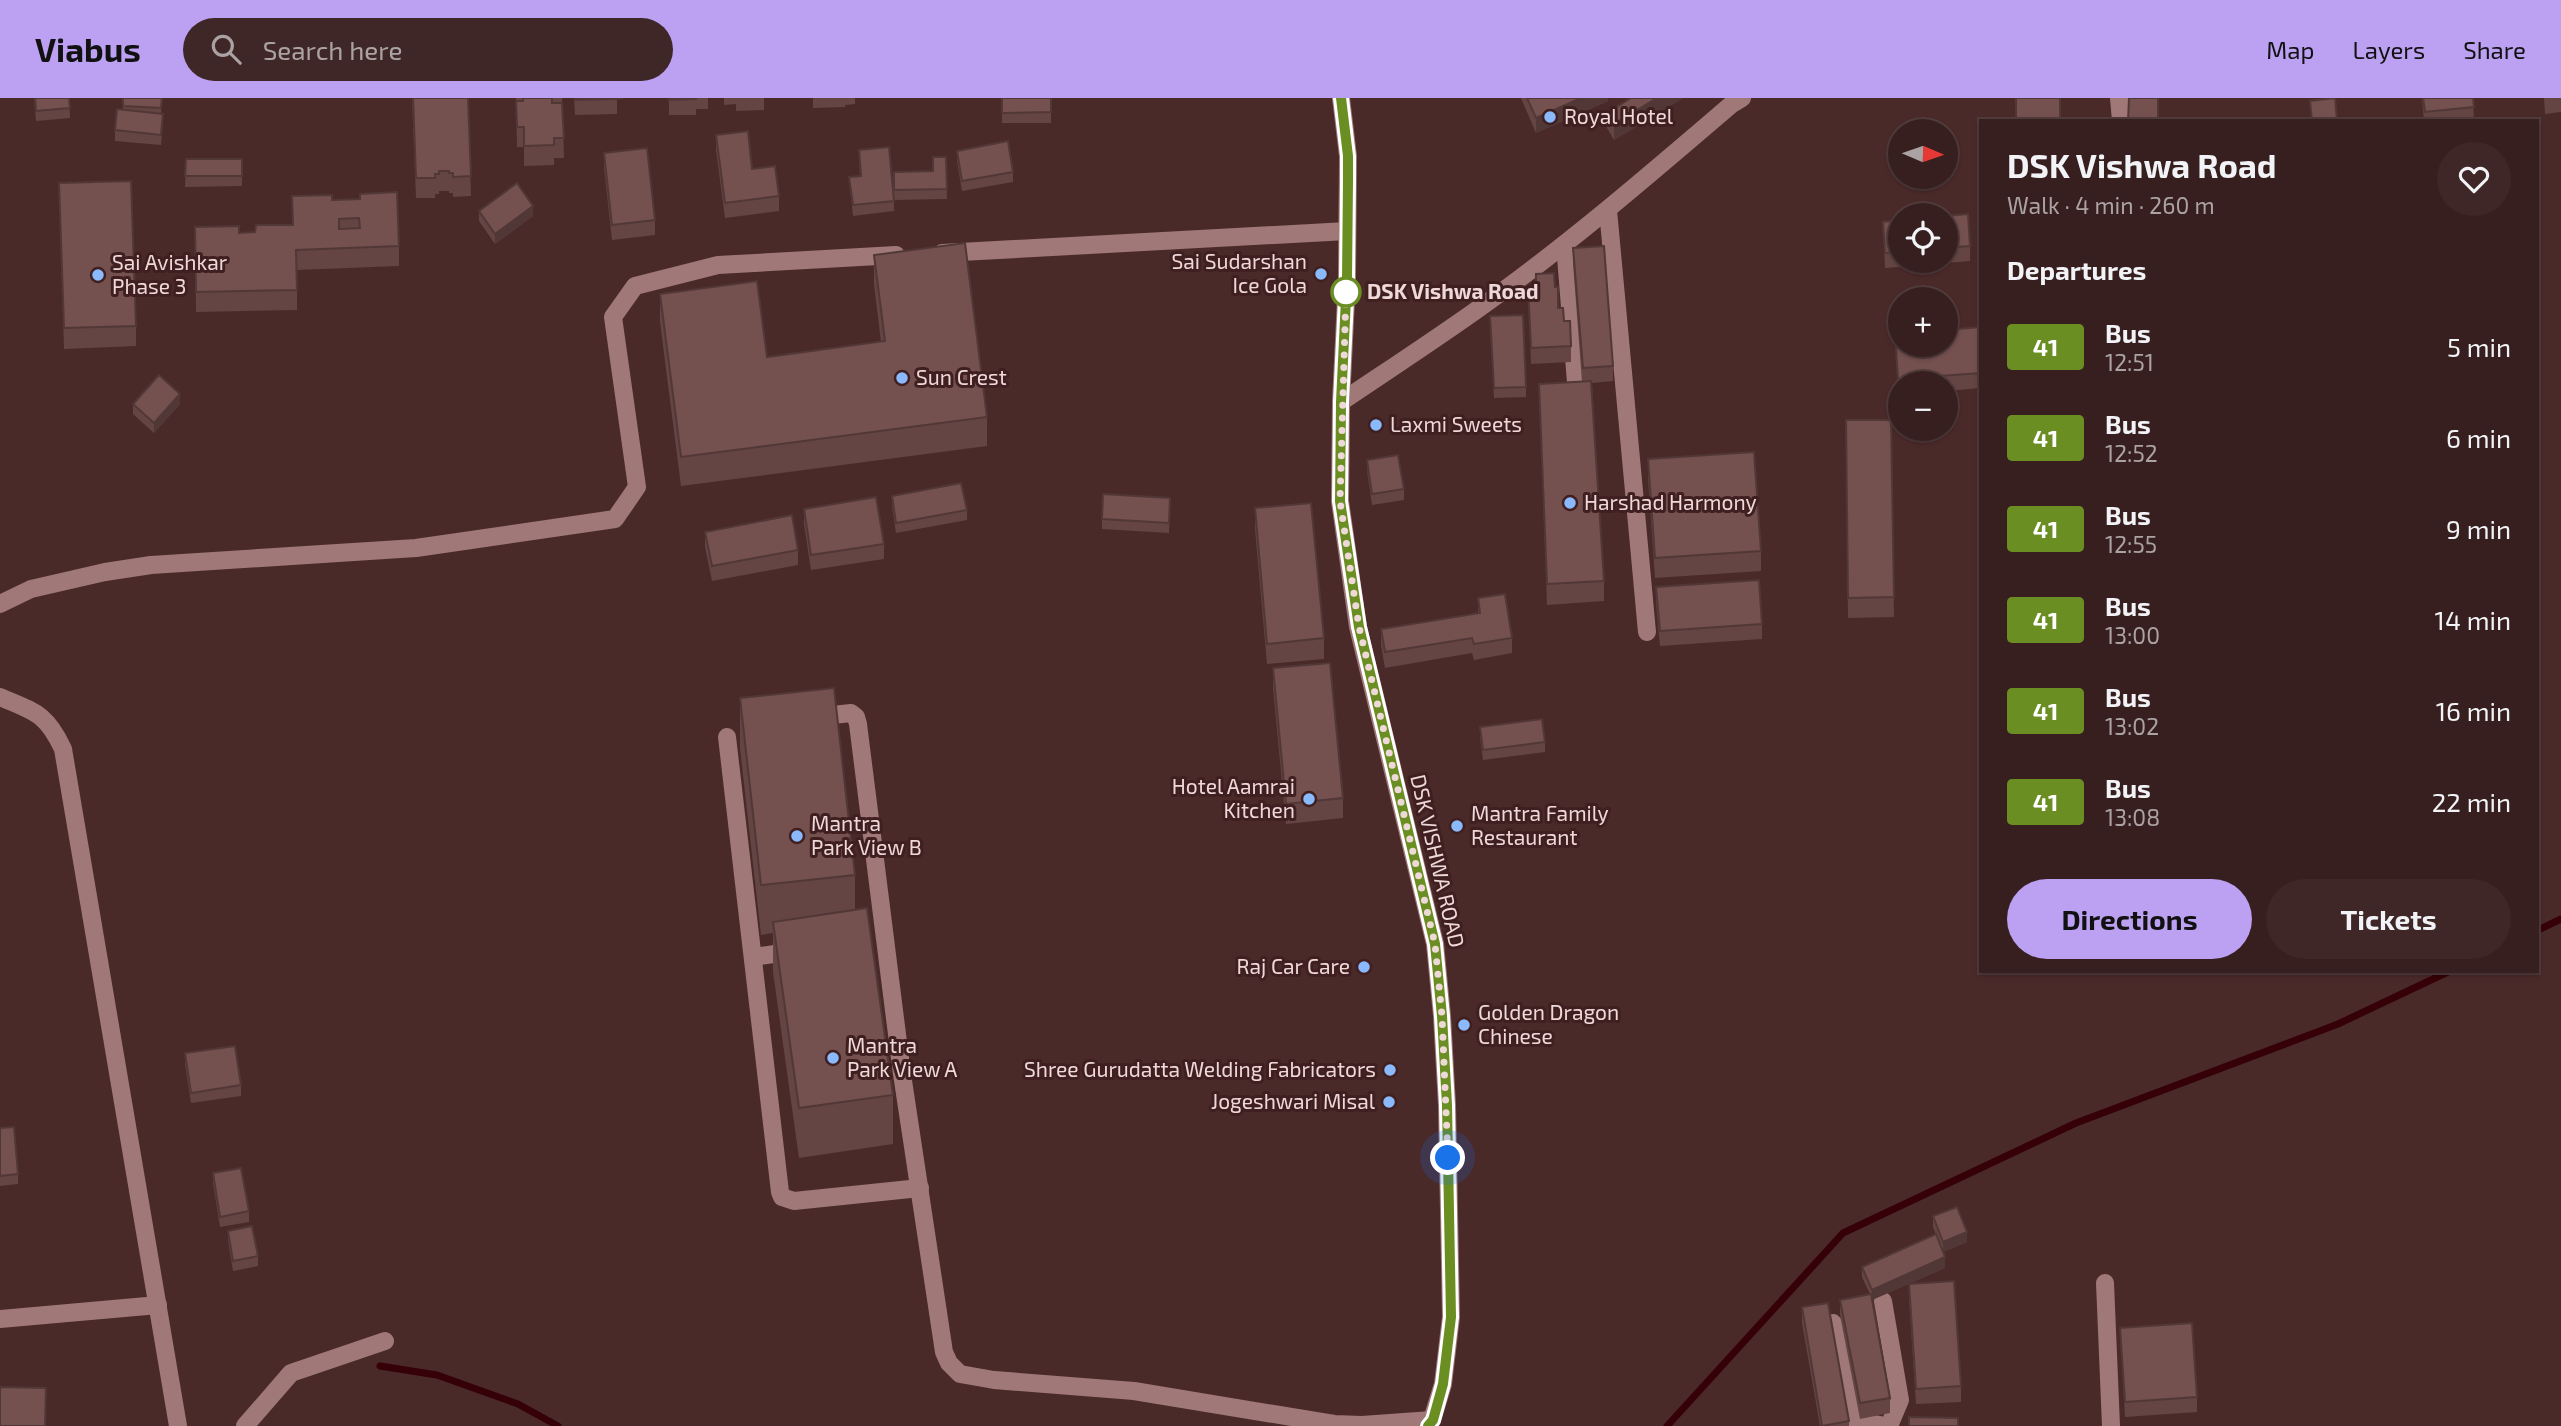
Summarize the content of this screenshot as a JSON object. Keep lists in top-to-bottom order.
{
  "streets": {
    "street": ["DSK VISHWA ROAD"]
  },
  "places": [
    "Royal Hotel",
    "Sai Sudarshan Ice Gola",
    "Sai Avishkar Phase 3",
    "DSK Vishwa Road",
    "Sun Crest",
    "Laxmi Sweets",
    "Harshad Harmony",
    "Hotel Aamrai Kitchen",
    "Mantra Family Restaurant",
    "Mantra Park View B",
    "Raj Car Care",
    "Golden Dragon Chinese",
    "Mantra Park View A",
    "Shree Gurudatta Welding Fabricators",
    "Jogeshwari Misal"
  ],
  "lines": ["bus line 41"],
  "north": "right",
  "page": {
    "header": "Viabus",
    "search": "Search here",
    "nav": ["Map", "Layers", "Share"],
    "map_buttons": ["+", "−"],
    "heading": [
      ["DSK Vishwa Road", "Walk · 4 min · 260 m"],
      "Departures"
    ],
    "list": [
      {
        "mark": "41",
        "name": "Bus",
        "note": "12:51",
        "value": "5 min"
      },
      {
        "mark": "41",
        "name": "Bus",
        "note": "12:52",
        "value": "6 min"
      },
      {
        "mark": "41",
        "name": "Bus",
        "note": "12:55",
        "value": "9 min"
      },
      {
        "mark": "41",
        "name": "Bus",
        "note": "13:00",
        "value": "14 min"
      },
      {
        "mark": "41",
        "name": "Bus",
        "note": "13:02",
        "value": "16 min"
      },
      {
        "mark": "41",
        "name": "Bus",
        "note": "13:08",
        "value": "22 min"
      }
    ],
    "buttons": ["Directions", "Tickets"]
  }
}
